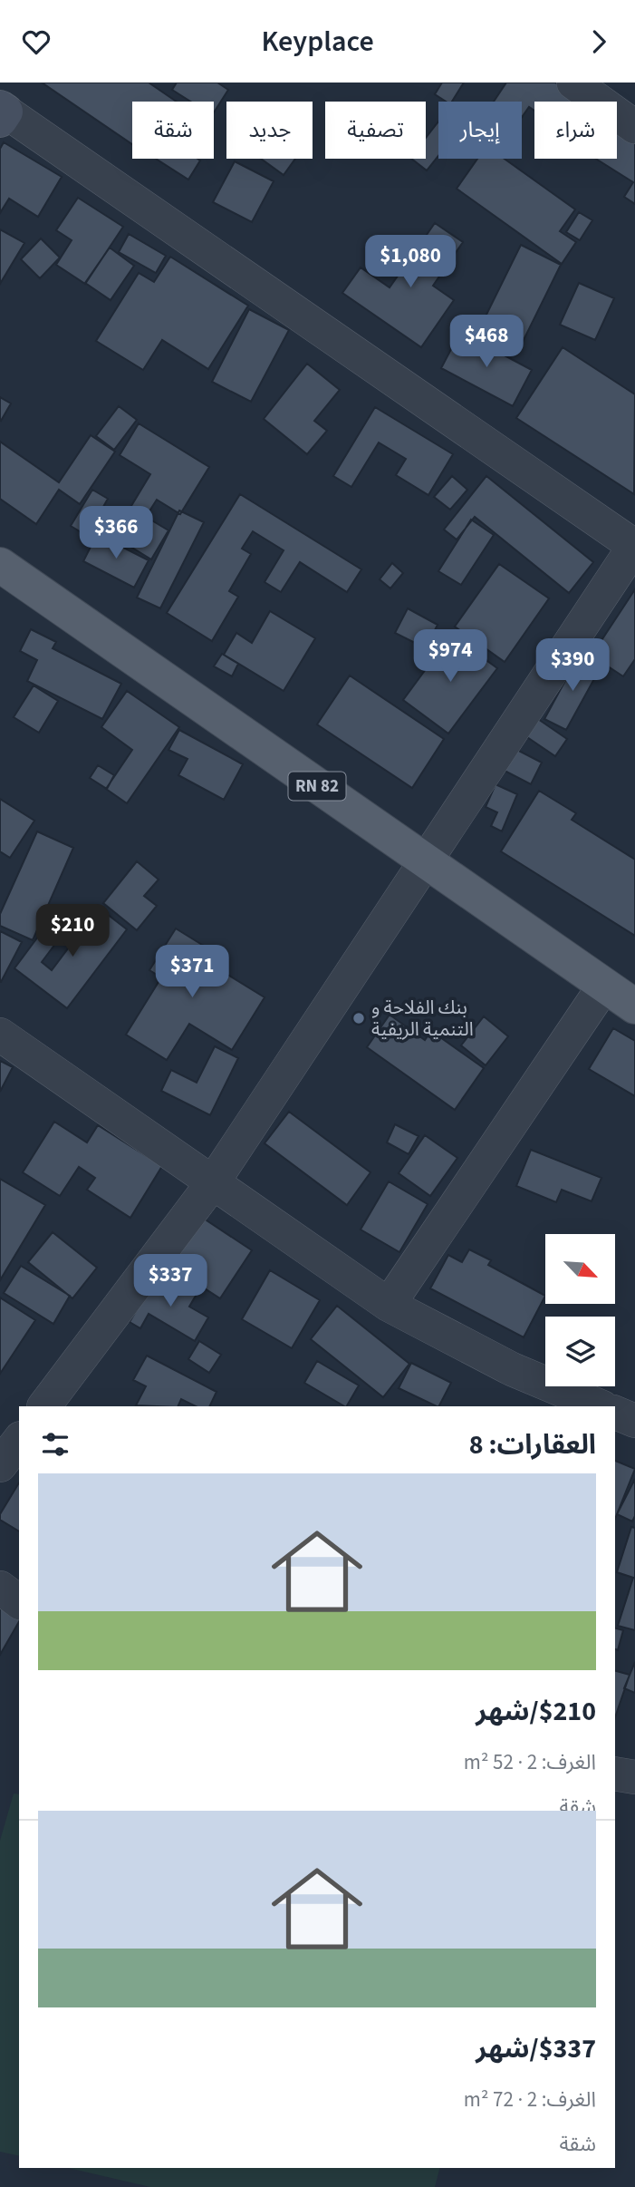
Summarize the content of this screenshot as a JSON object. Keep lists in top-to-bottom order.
{
  "streets": {
    "main road": ["RN 82"]
  },
  "places": ["بنك الفلاحة و التنمية الريفية"],
  "north": "bottom right",
  "page": {
    "header": "Keyplace",
    "chip": [
      "شراء",
      "إيجار",
      "تصفية",
      "جديد",
      "شقة"
    ],
    "price": [
      "$1,080",
      "$468",
      "$366",
      "$974",
      "$390",
      "$210",
      "$371",
      "$337"
    ],
    "heading": "العقارات: 8",
    "list": [
      {
        "name": "$210/شهر",
        "note": "الغرف: 2 · 52 m² · شقة"
      },
      {
        "name": "$337/شهر",
        "note": "الغرف: 2 · 72 m² · شقة"
      }
    ]
  }
}
